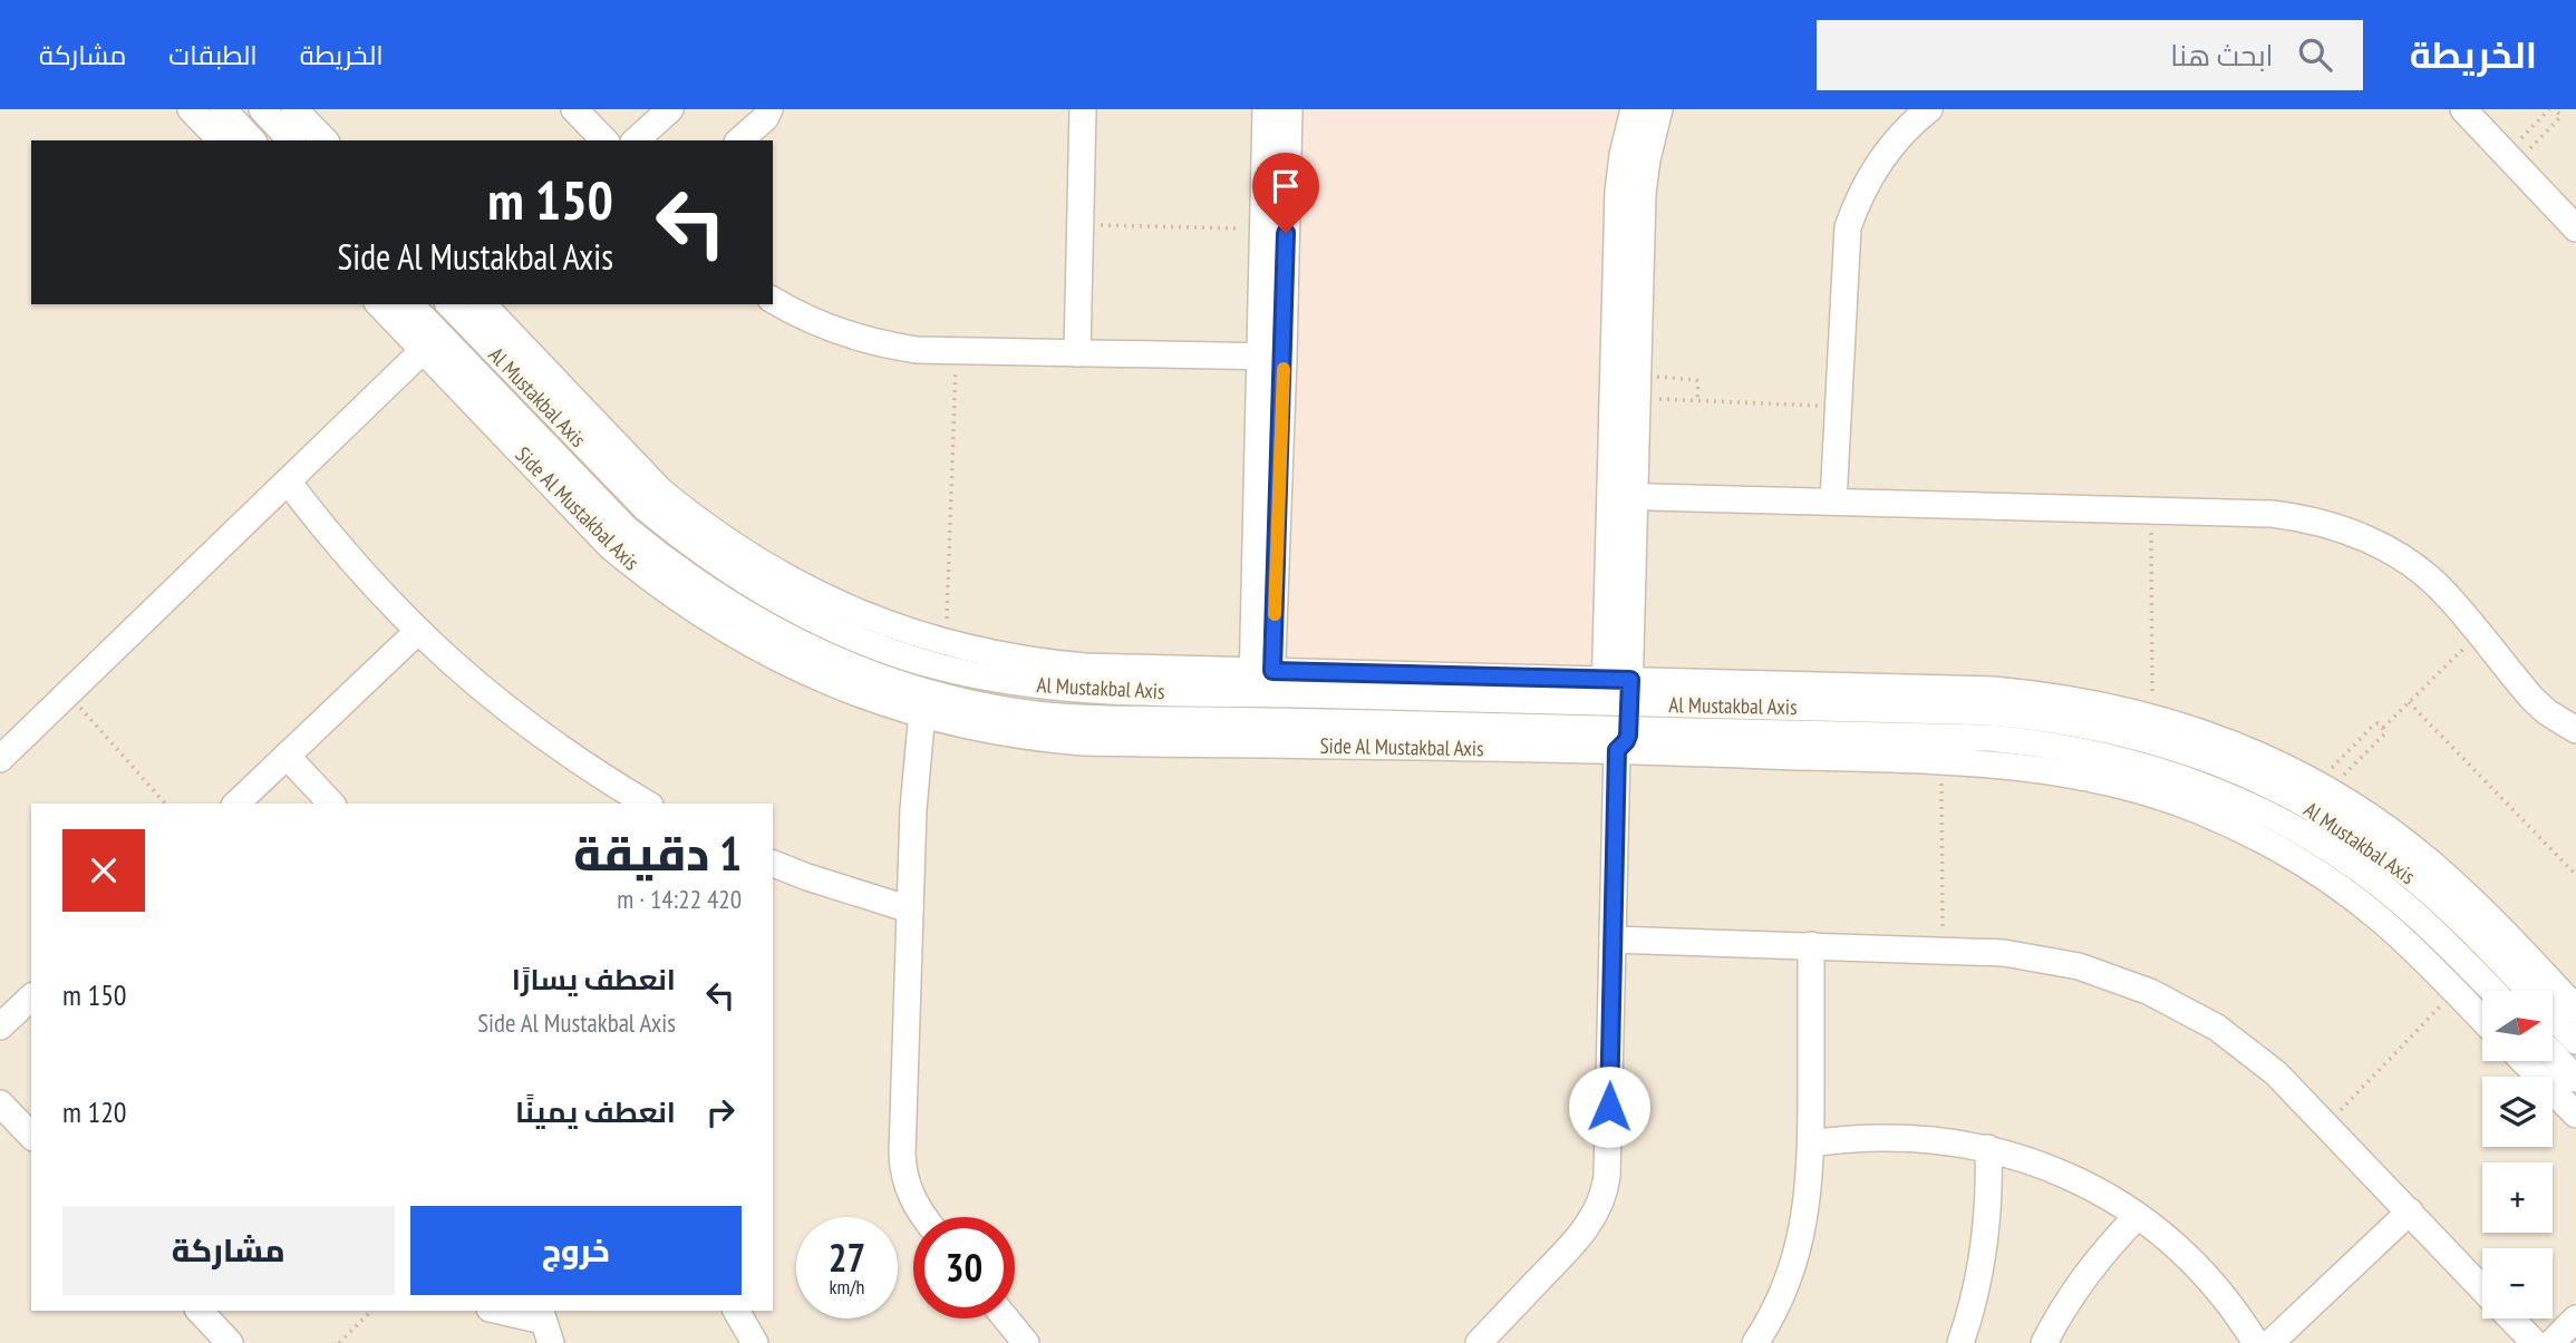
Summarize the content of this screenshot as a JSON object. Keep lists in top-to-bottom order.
{
  "streets": {
    "street": ["Al Mustakbal Axis", "Side Al Mustakbal Axis"]
  },
  "crossings": [
    ["Al Mustakbal Axis", "Side Al Mustakbal Axis"]
  ],
  "north": "right",
  "page": {
    "header": "الخريطة",
    "search": "ابحث هنا",
    "nav": ["الخريطة", "الطبقات", "مشاركة"],
    "turn": ["150 m", "Side Al Mustakbal Axis"],
    "heading": ["1 دقيقة", "420 m · 14:22"],
    "list": [
      {
        "name": "انعطف يسارًا",
        "note": "Side Al Mustakbal Axis",
        "value": "150 m"
      },
      {
        "name": "انعطف يمينًا",
        "value": "120 m"
      }
    ],
    "map_buttons": ["+", "−"],
    "buttons": ["خروج", "مشاركة"],
    "speed": "27 km/h",
    "limit": "30"
  }
}
